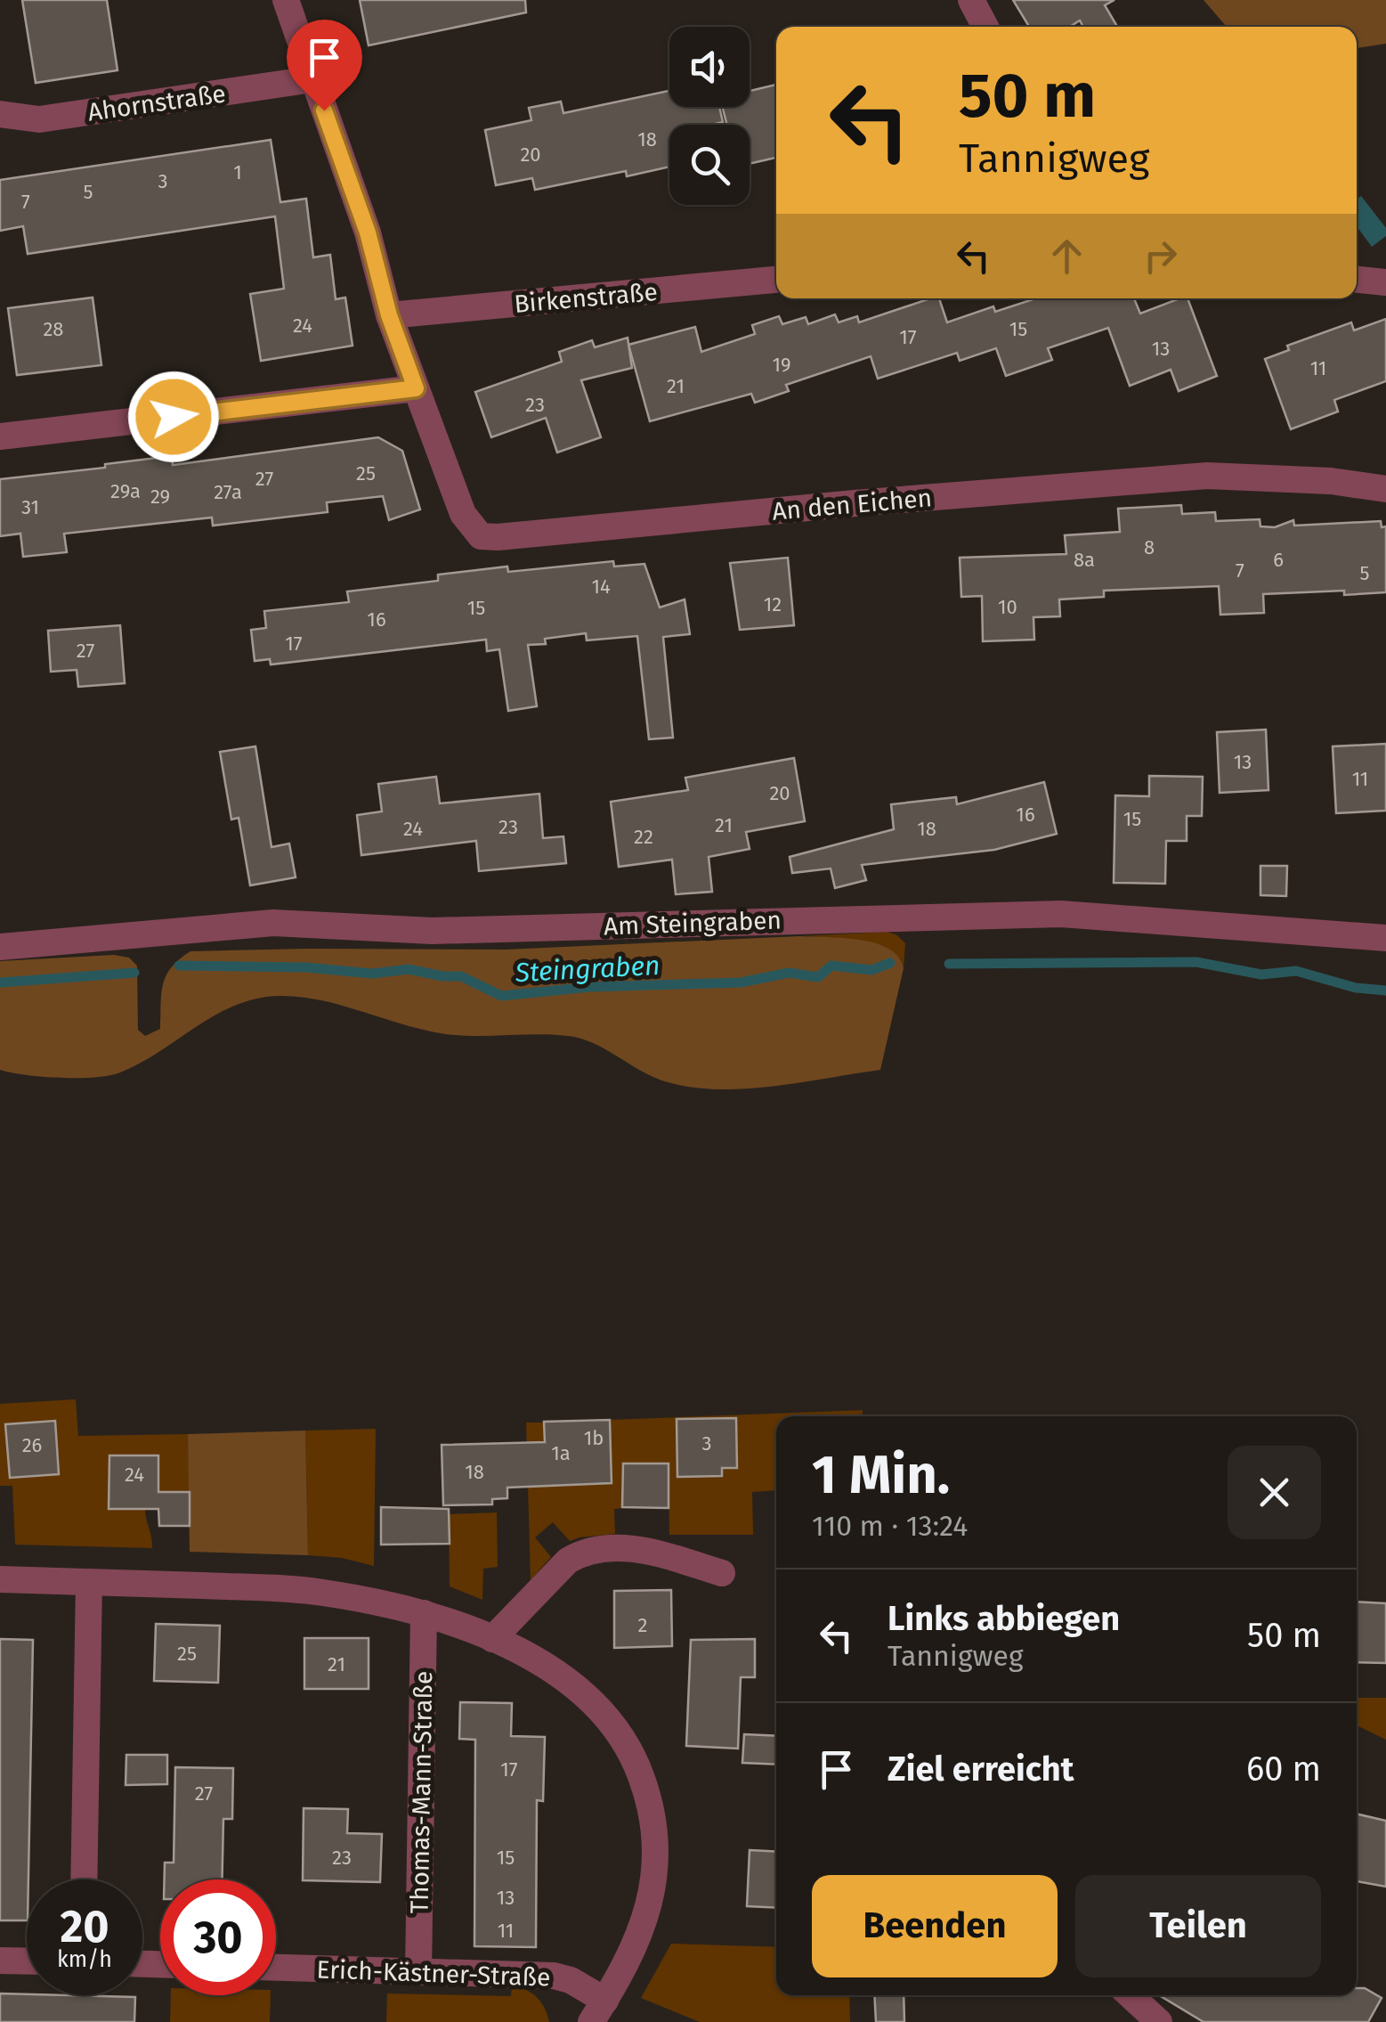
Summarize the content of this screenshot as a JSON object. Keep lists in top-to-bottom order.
{
  "streets": {
    "street": [
      "Ahornstraße",
      "Birkenstraße",
      "An den Eichen",
      "Am Steingraben",
      "Thomas-Mann-Straße",
      "Erich-Kästner-Straße"
    ]
  },
  "crossings": [
    ["Thomas-Mann-Straße", "Erich-Kästner-Straße"]
  ],
  "water": ["Steingraben"],
  "house_numbers": [
    "18",
    "20",
    "1",
    "3",
    "5",
    "7",
    "24",
    "28",
    "15",
    "17",
    "13",
    "19",
    "11",
    "21",
    "23",
    "25",
    "27",
    "29a",
    "27a",
    "29",
    "31",
    "8",
    "8a",
    "6",
    "7",
    "5",
    "14",
    "12",
    "10",
    "15",
    "16",
    "17",
    "27",
    "13",
    "11",
    "20",
    "16",
    "15",
    "21",
    "23",
    "24",
    "18",
    "22",
    "1b",
    "3",
    "26",
    "1a",
    "18",
    "24",
    "2",
    "25",
    "21",
    "17",
    "27",
    "23",
    "15",
    "13",
    "11"
  ],
  "page": {
    "turn": ["50 m", "Tannigweg"],
    "heading": ["1 Min.", "110 m · 13:24"],
    "list": [
      {
        "name": "Links abbiegen",
        "note": "Tannigweg",
        "value": "50 m"
      },
      {
        "name": "Ziel erreicht",
        "value": "60 m"
      }
    ],
    "buttons": ["Beenden", "Teilen"],
    "speed": "20 km/h",
    "limit": "30"
  }
}
